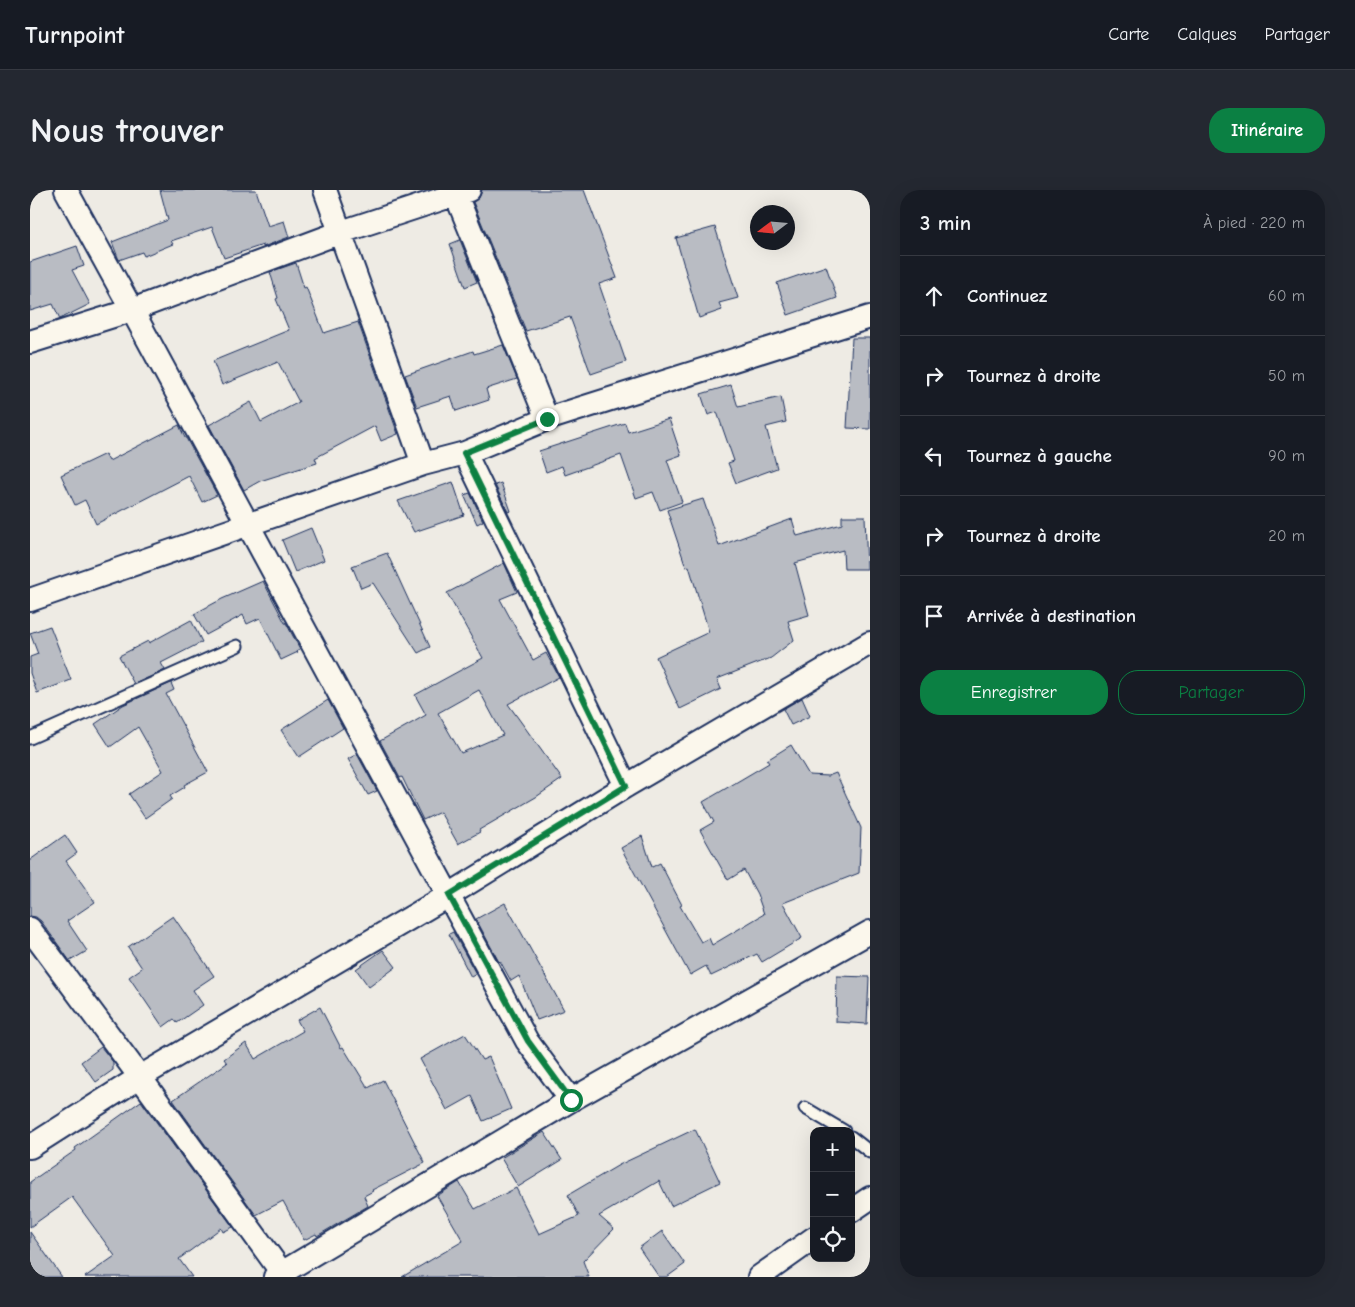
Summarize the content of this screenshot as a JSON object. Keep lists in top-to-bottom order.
{
  "north": "left",
  "page": {
    "header": "Turnpoint",
    "nav": ["Carte", "Calques", "Partager"],
    "buttons": [
      "Itinéraire",
      ["Enregistrer", "Partager"]
    ],
    "title": "Nous trouver",
    "heading": ["3 min", "À pied · 220 m"],
    "list": [
      ["Continuez", "60 m"],
      ["Tournez à droite", "50 m"],
      ["Tournez à gauche", "90 m"],
      ["Tournez à droite", "20 m"],
      "Arrivée à destination"
    ],
    "map_buttons": ["+", "−"]
  }
}
